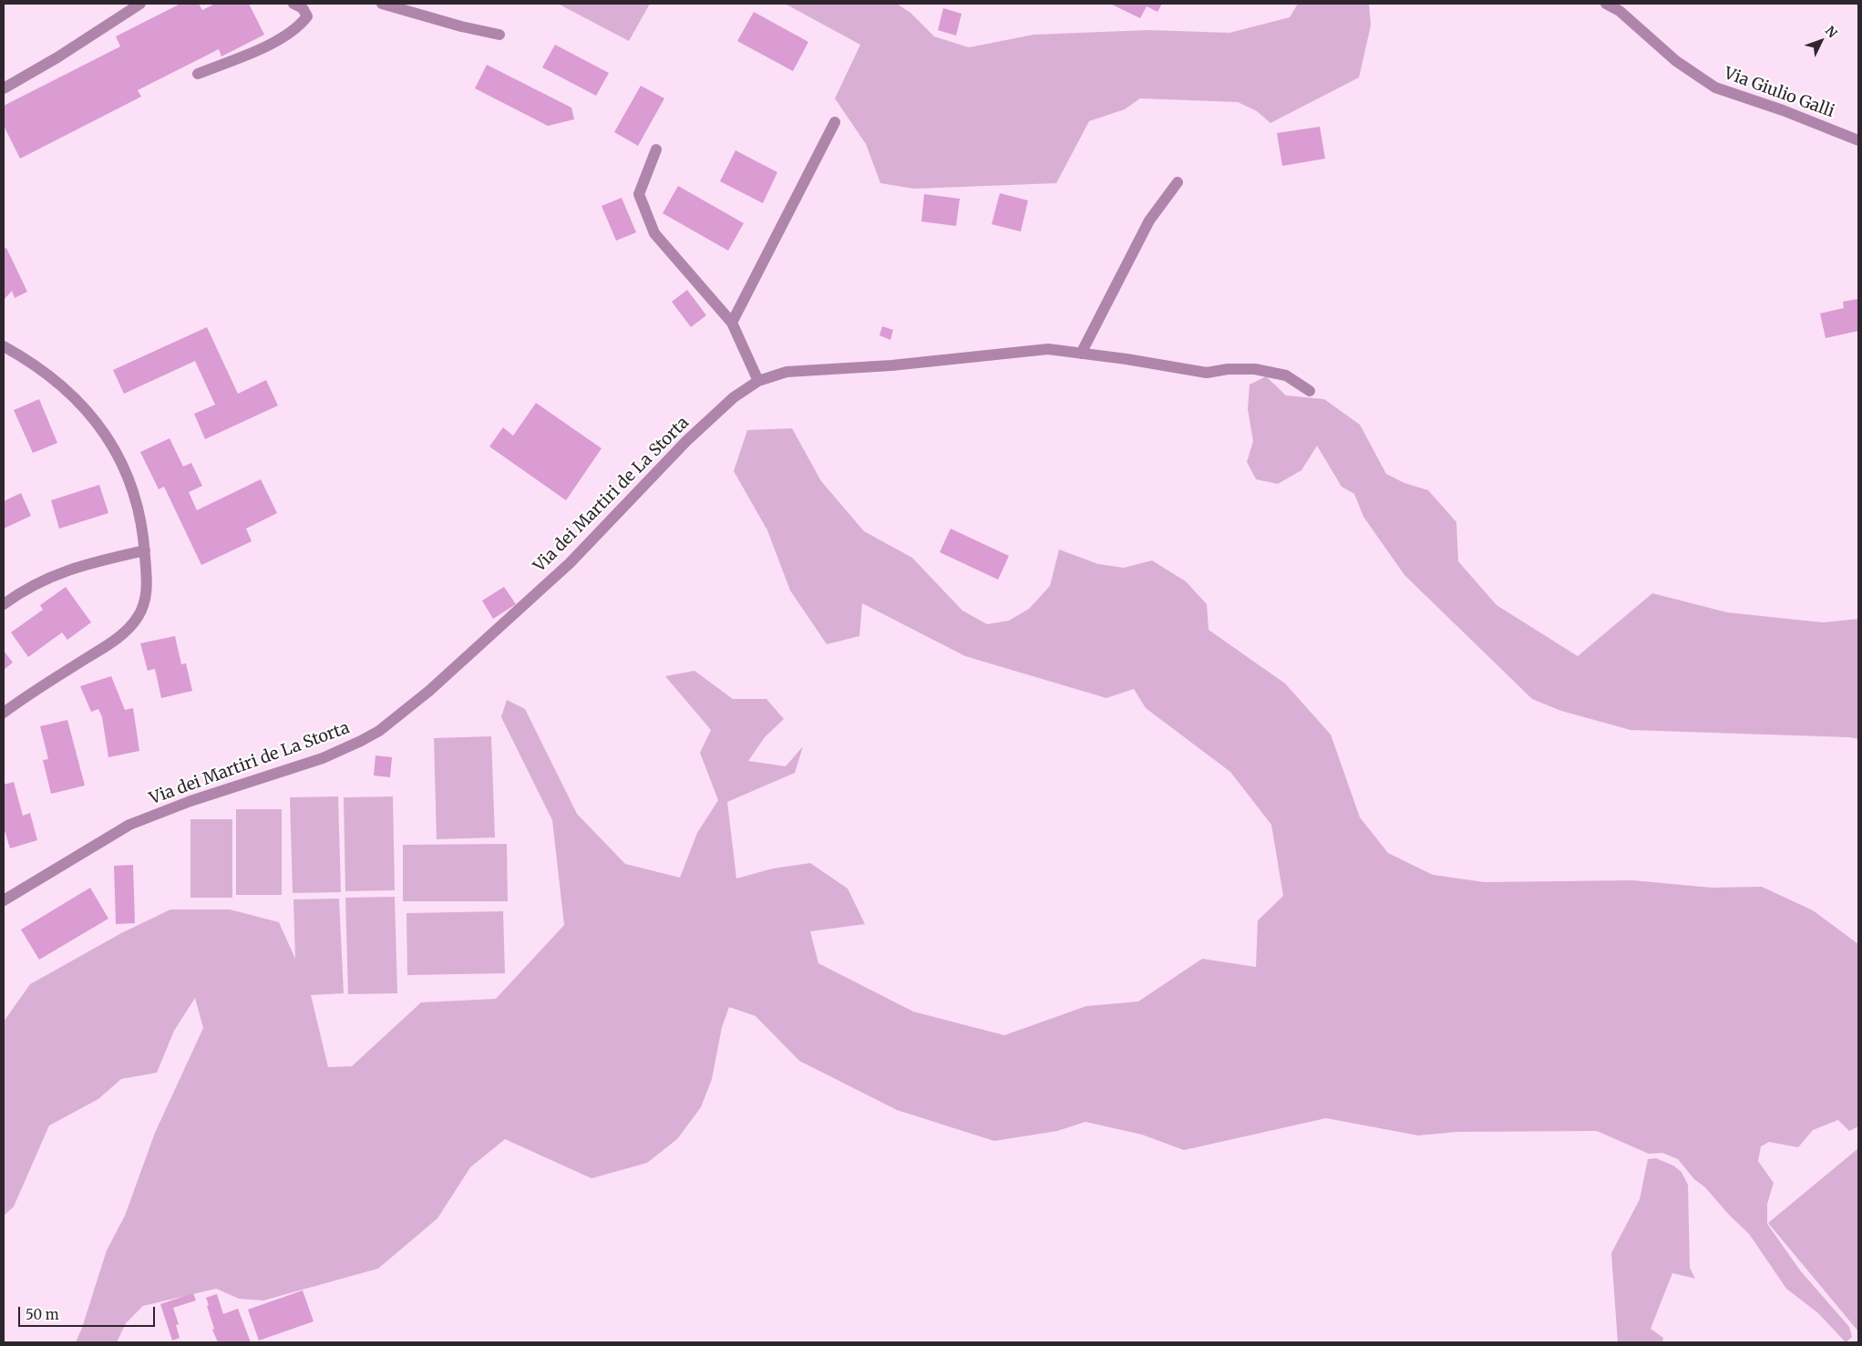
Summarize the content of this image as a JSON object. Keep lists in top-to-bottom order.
{
  "streets": {
    "street": ["Via Giulio Galli", "Via dei Martiri de La Storta"]
  },
  "scale_bar": "50 m",
  "north": "top right"
}
